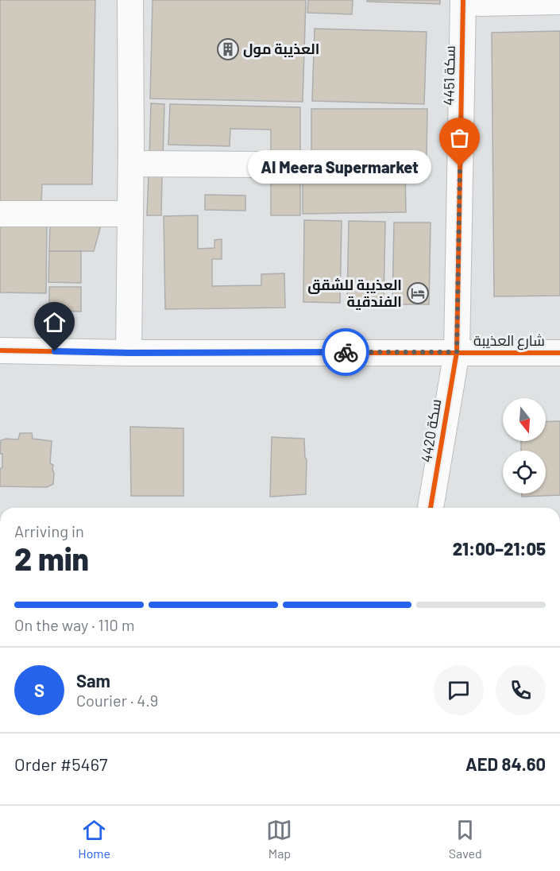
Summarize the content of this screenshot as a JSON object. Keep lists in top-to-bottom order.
{
  "streets": {
    "street": ["سكة 4451", "شارع العذيبة", "سكة 4420"]
  },
  "crossings": [
    ["سكة 4451", "شارع العذيبة"],
    ["سكة 4451", "سكة 4420"],
    ["شارع العذيبة", "سكة 4420"]
  ],
  "places": {
    "building": ["العذيبة مول"],
    "other": ["Al Meera Supermarket"],
    "hotel": ["العذيبة للشقق الفندقية"]
  },
  "north": "bottom",
  "page": {
    "bubble": "Al Meera Supermarket",
    "heading": ["2 min", "Arriving in", "21:00–21:05"],
    "panel": [
      "Sam",
      "Courier · 4.9",
      "Order #5467",
      "AED 84.60"
    ],
    "bar": "On the way · 110 m",
    "round": "S",
    "tabs": ["Home", "Map", "Saved"]
  }
}
